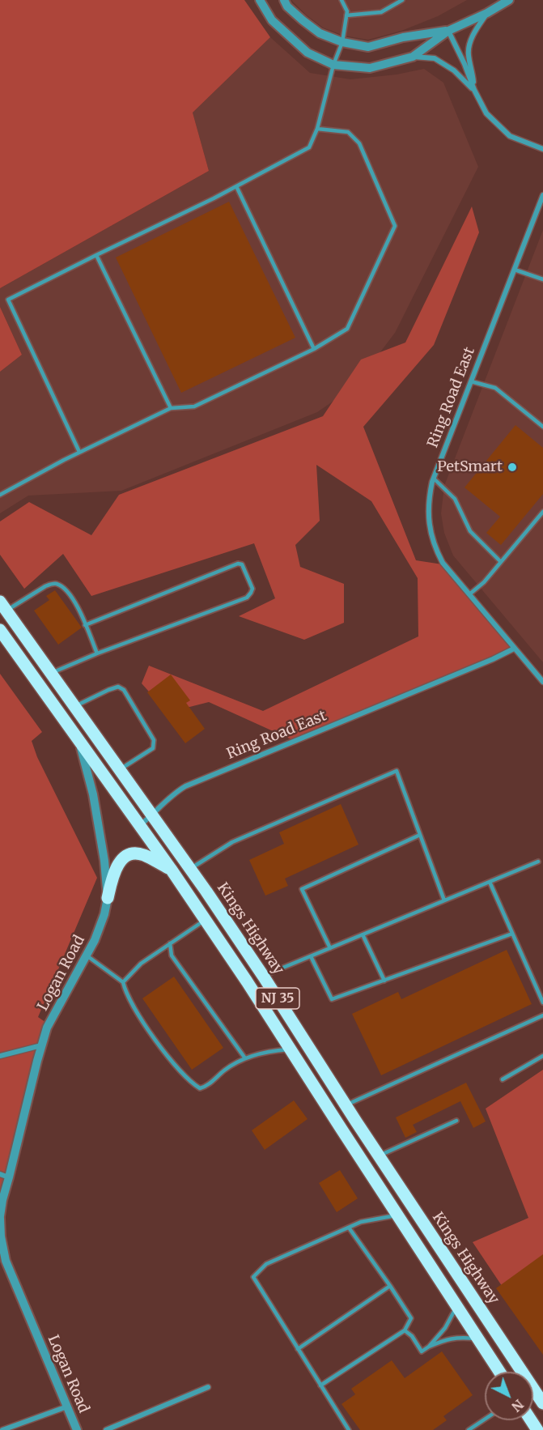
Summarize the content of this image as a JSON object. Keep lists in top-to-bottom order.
{
  "streets": {
    "main road": ["Kings Highway", "NJ 35"],
    "street": ["Ring Road East", "Logan Road"]
  },
  "crossings": [
    ["Ring Road East", "Kings Highway"],
    ["Ring Road East", "NJ 35"],
    ["Logan Road", "NJ 35"]
  ],
  "places": ["PetSmart"],
  "north": "bottom right"
}
